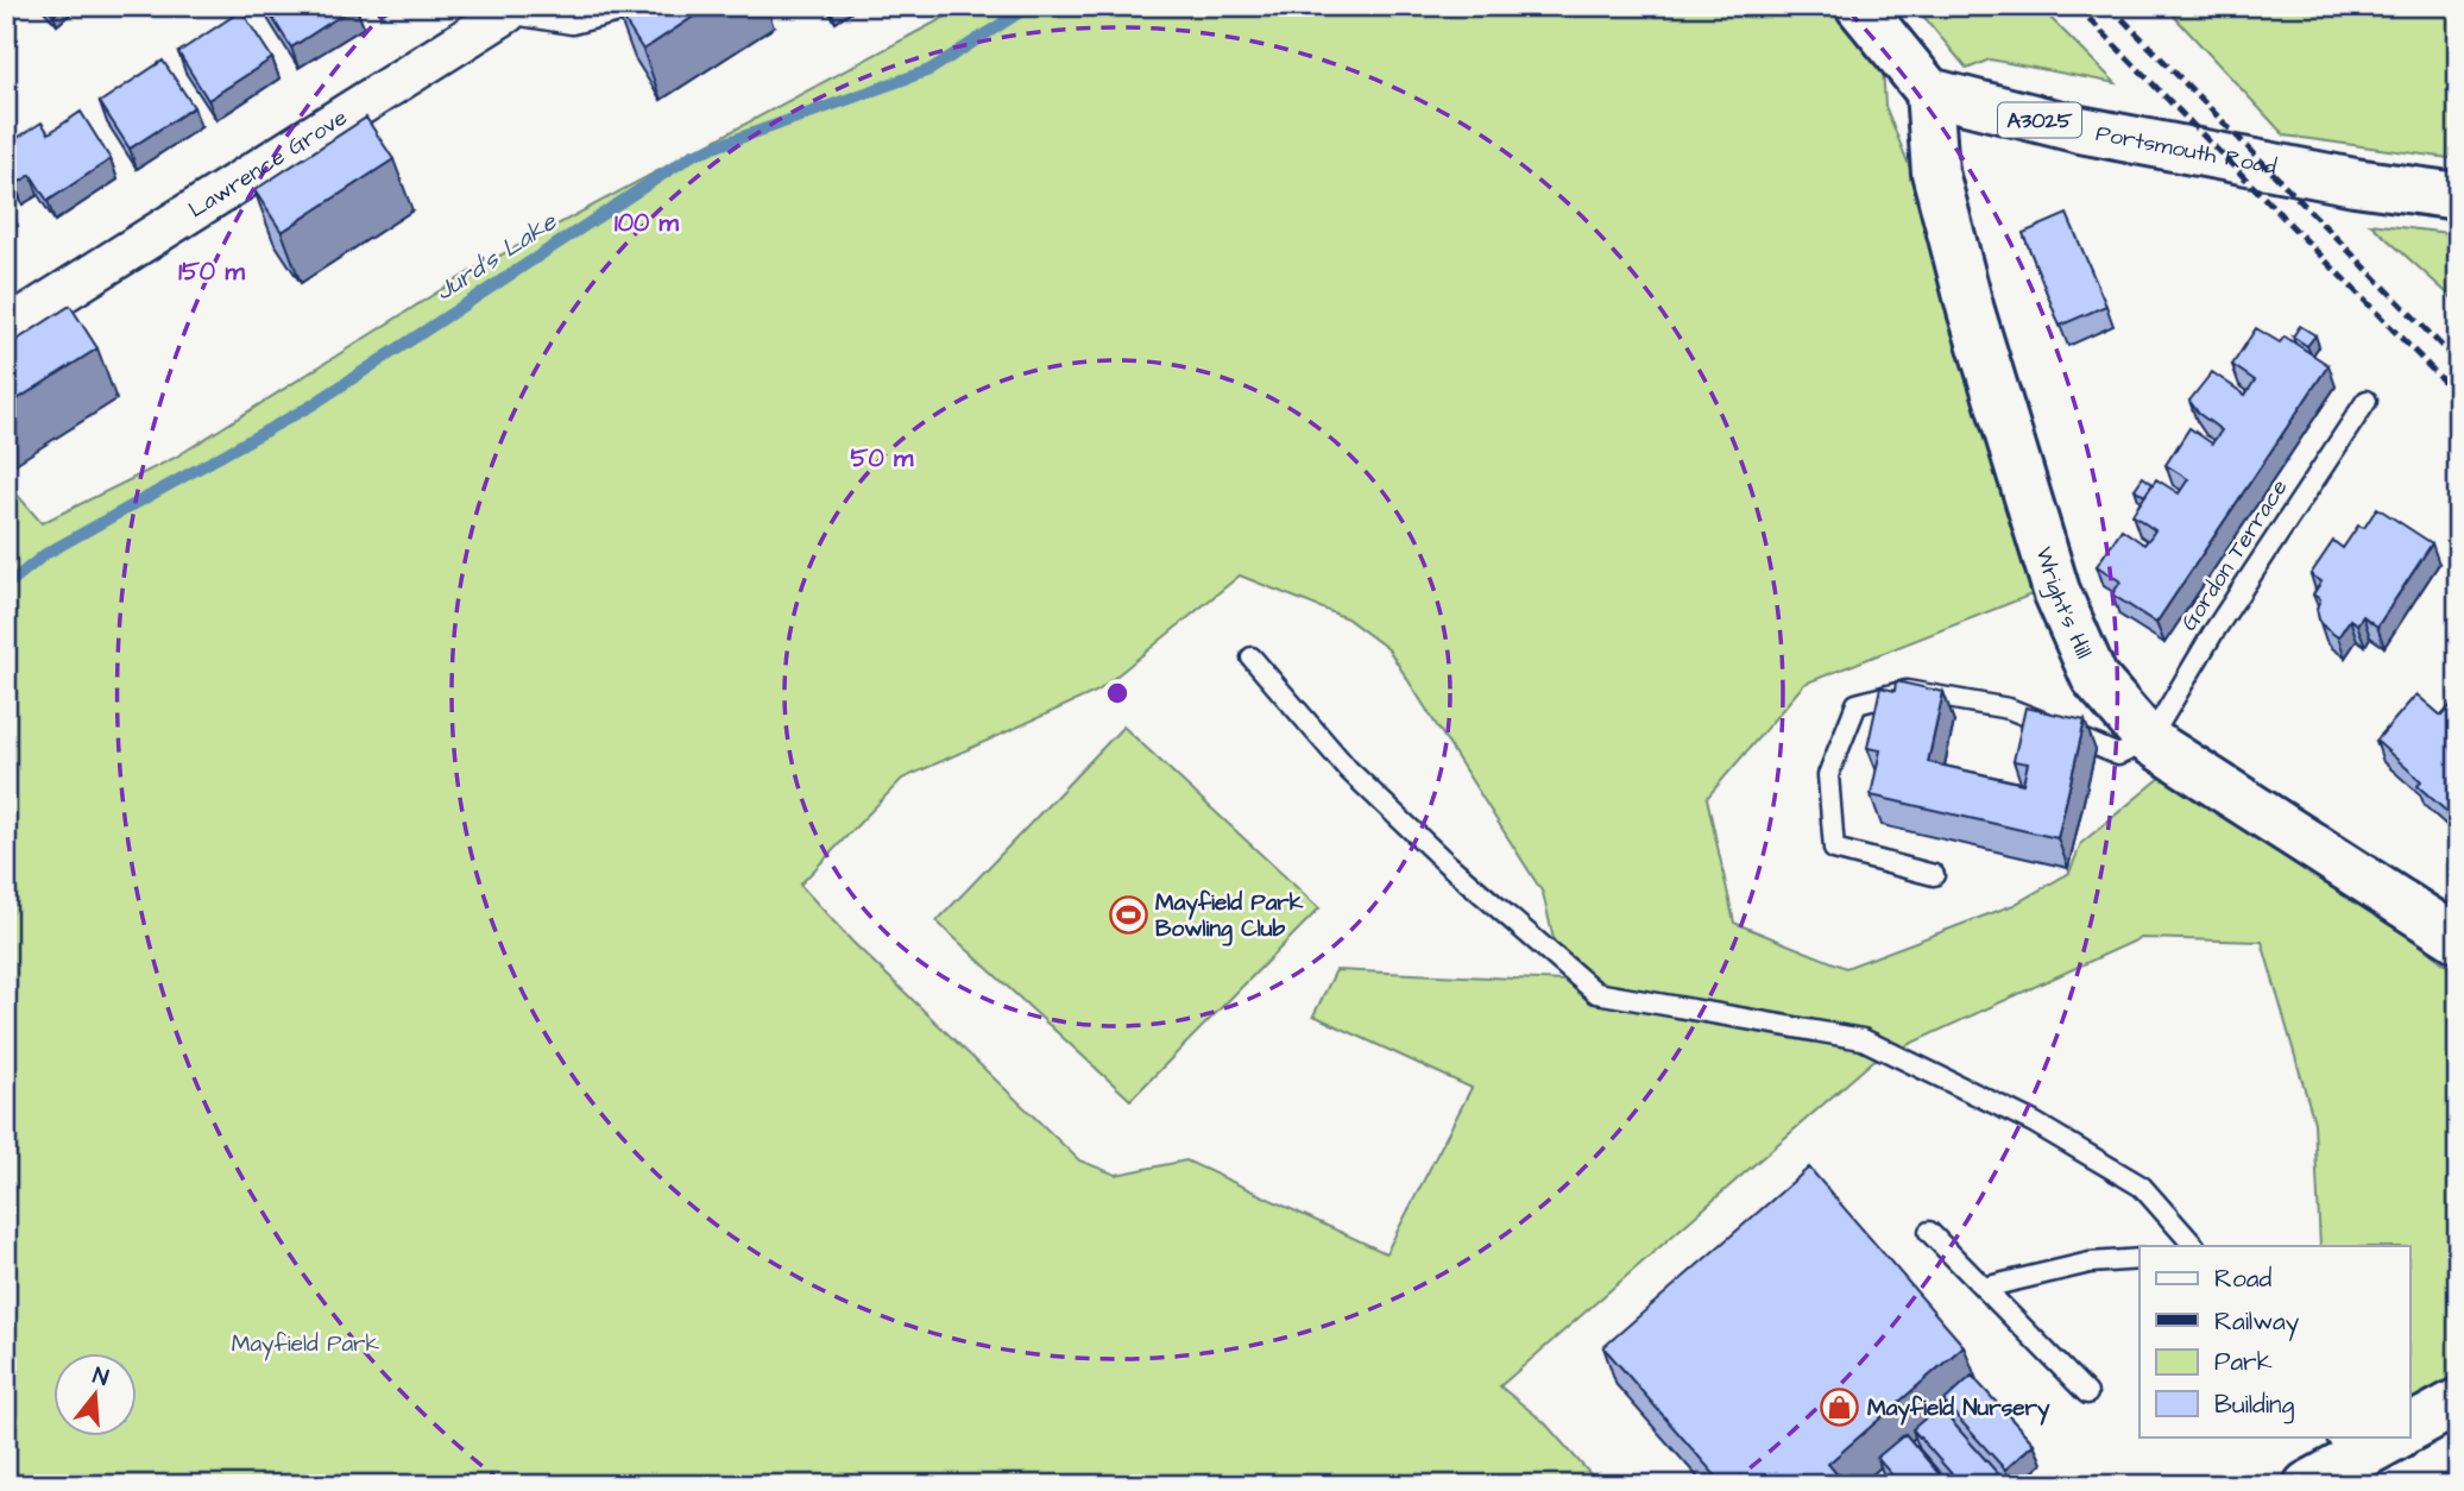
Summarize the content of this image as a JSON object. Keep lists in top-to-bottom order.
{
  "streets": {
    "street": [
      "A3025",
      "Portsmouth Road",
      "Lawrence Grove",
      "Wright's Hill"
    ],
    "lane": ["Gordon Terrace"]
  },
  "crossings": [
    ["Portsmouth Road", "Wright's Hill"],
    ["Gordon Terrace", "Wright's Hill"]
  ],
  "water": ["Jurd's Lake"],
  "parks": ["Mayfield Park"],
  "places": {
    "sports": ["Mayfield Park Bowling Club"],
    "shop": ["Mayfield Nursery"]
  },
  "legend": [
    "Road",
    "Railway",
    "Park",
    "Building"
  ],
  "north": "top",
  "rings": ["100 m", "150 m", "50 m"]
}
